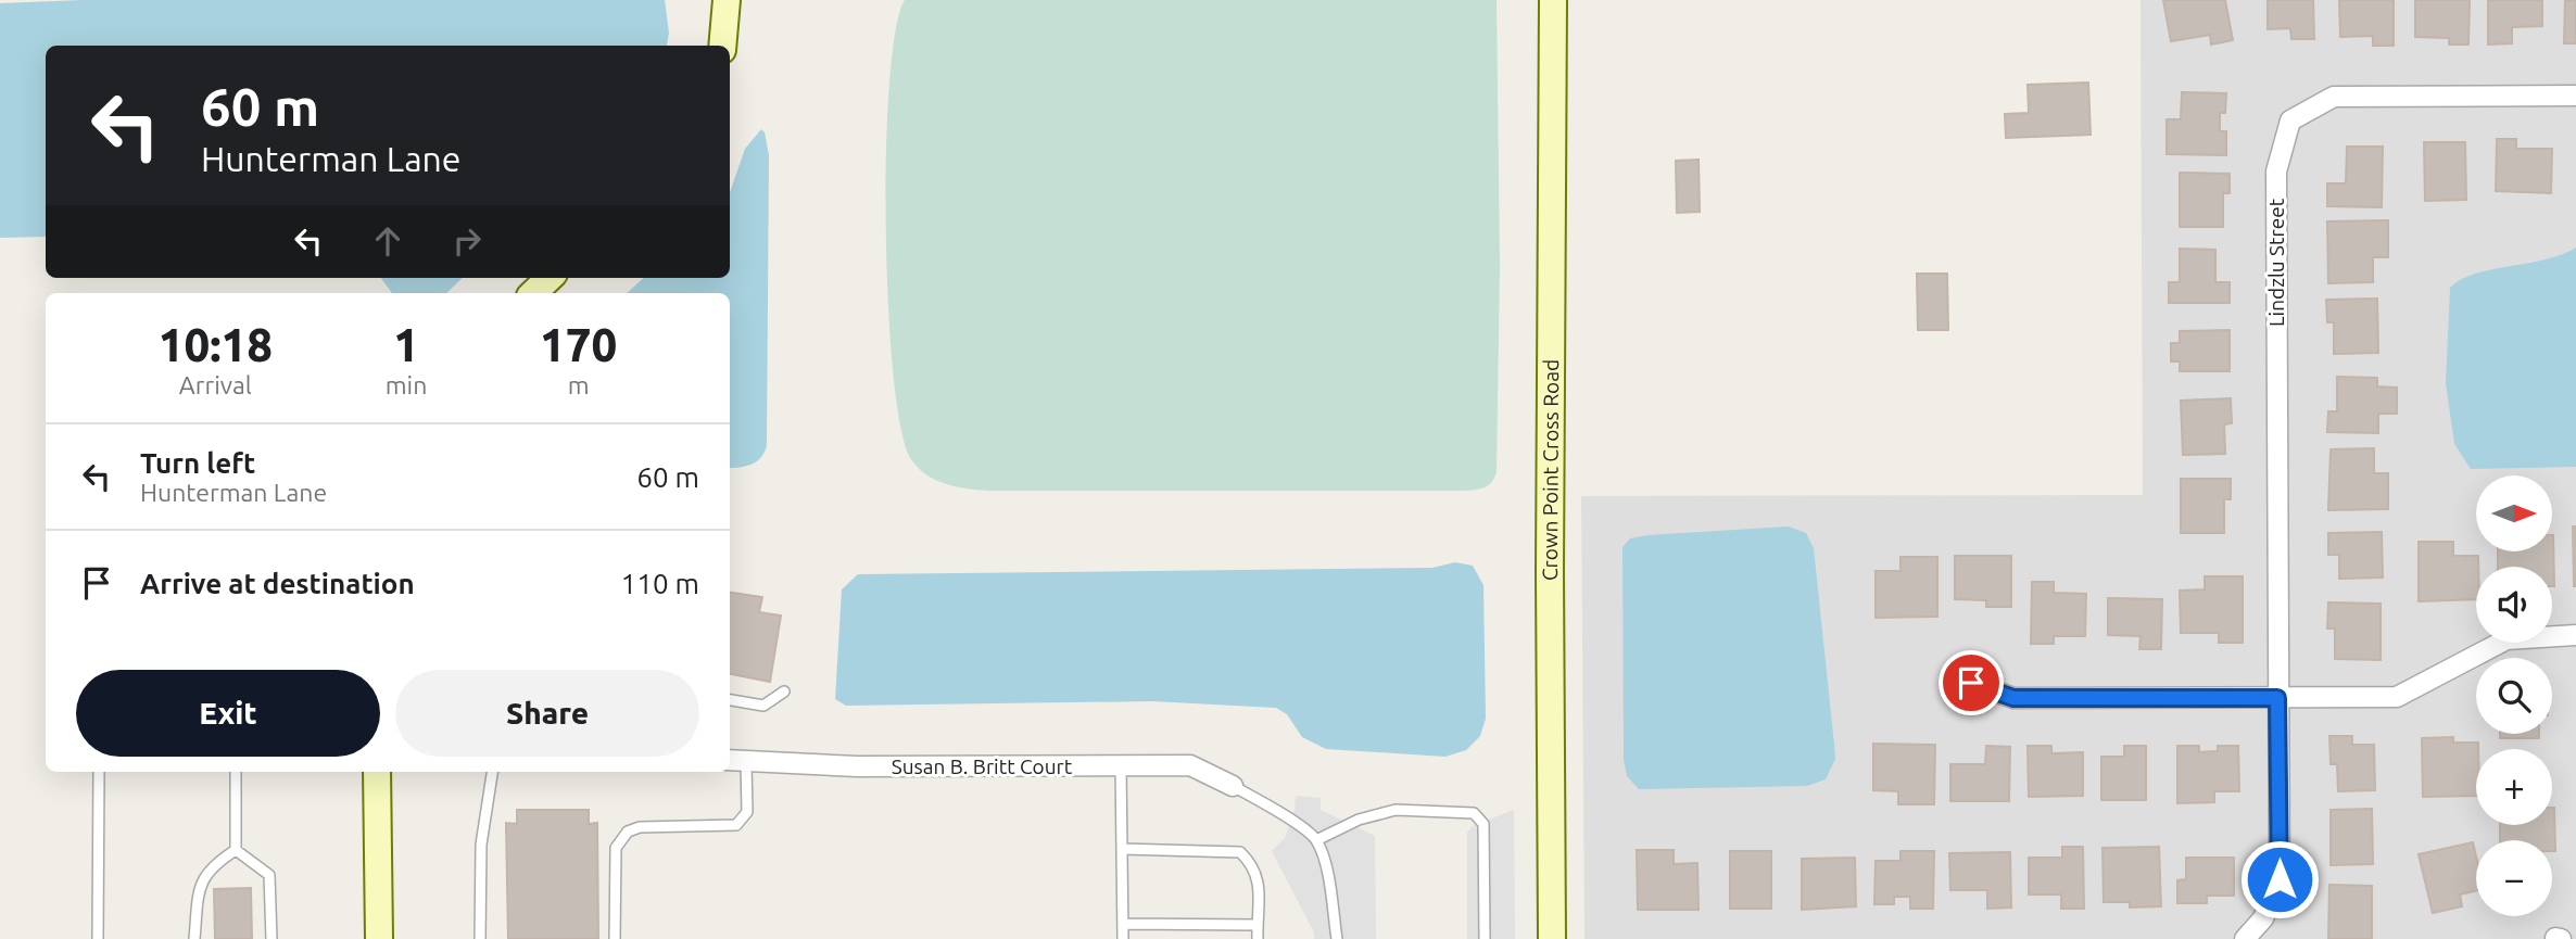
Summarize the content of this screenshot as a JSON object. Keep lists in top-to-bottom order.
{
  "streets": {
    "street": ["Lindzlu Street", "Crown Point Cross Road", "Susan B. Britt Court"]
  },
  "north": "right",
  "page": {
    "turn": ["60 m", "Hunterman Lane"],
    "eta": [
      "10:18",
      "Arrival",
      "1",
      "min",
      "170",
      "m"
    ],
    "list": [
      {
        "name": "Turn left",
        "note": "Hunterman Lane",
        "value": "60 m"
      },
      {
        "name": "Arrive at destination",
        "value": "110 m"
      }
    ],
    "map_buttons": ["+", "−"],
    "buttons": ["Exit", "Share"]
  }
}
